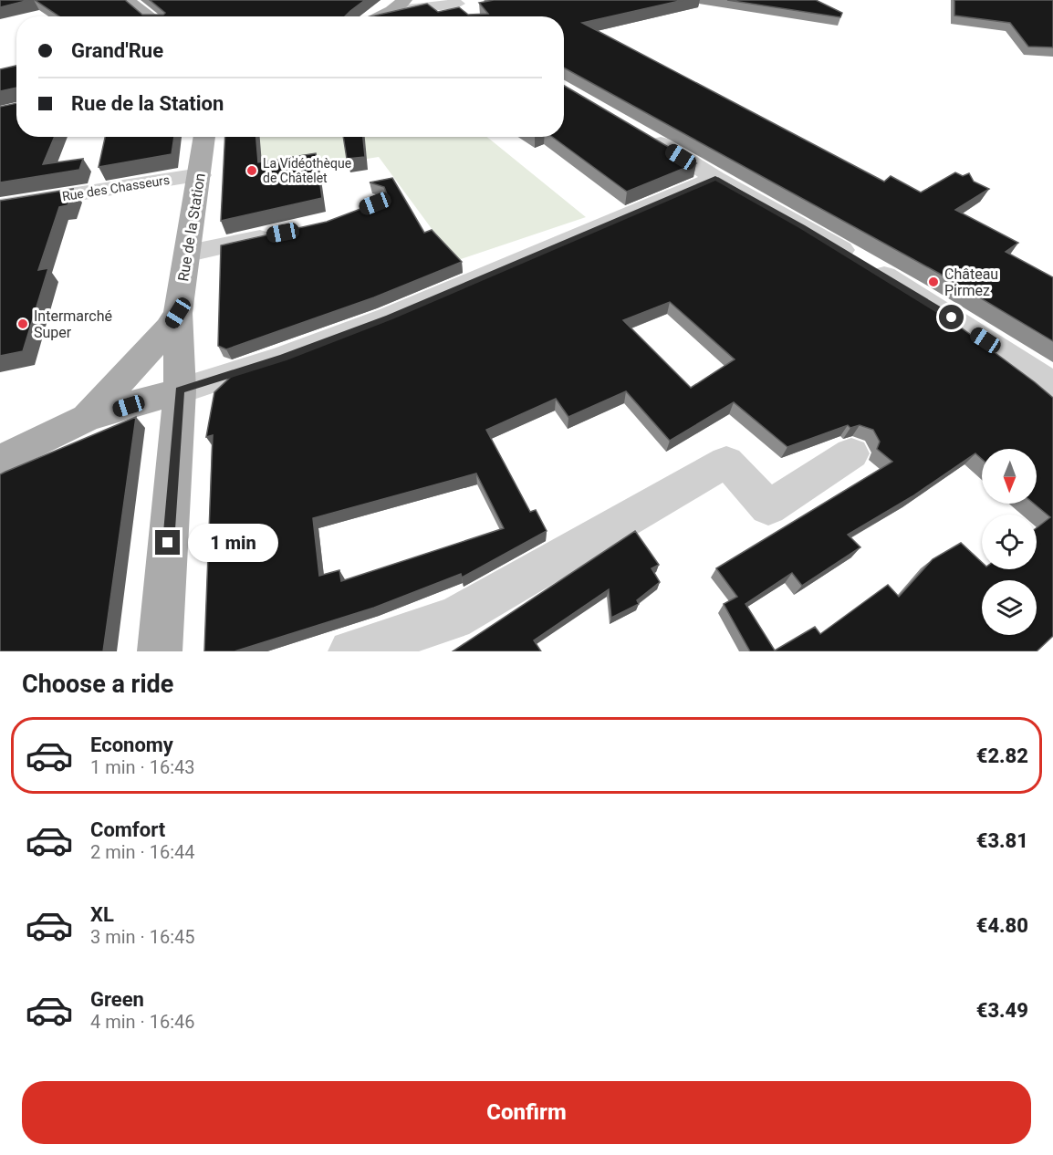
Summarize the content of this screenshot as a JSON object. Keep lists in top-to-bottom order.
{
  "streets": {
    "main road": ["Rue de la Station"],
    "street": ["Rue des Chasseurs"]
  },
  "crossings": [
    ["Rue des Chasseurs", "Rue de la Station"]
  ],
  "places": ["La Vidéothèque de Châtelet", "Château Pirmez", "Intermarché Super"],
  "north": "bottom",
  "page": {
    "banner": ["Grand'Rue", "Rue de la Station"],
    "bubble": "1 min",
    "heading": "Choose a ride",
    "list": [
      {
        "name": "Economy",
        "note": "1 min · 16:43",
        "value": "€2.82"
      },
      {
        "name": "Comfort",
        "note": "2 min · 16:44",
        "value": "€3.81"
      },
      {
        "name": "XL",
        "note": "3 min · 16:45",
        "value": "€4.80"
      },
      {
        "name": "Green",
        "note": "4 min · 16:46",
        "value": "€3.49"
      }
    ],
    "buttons": "Confirm"
  }
}
